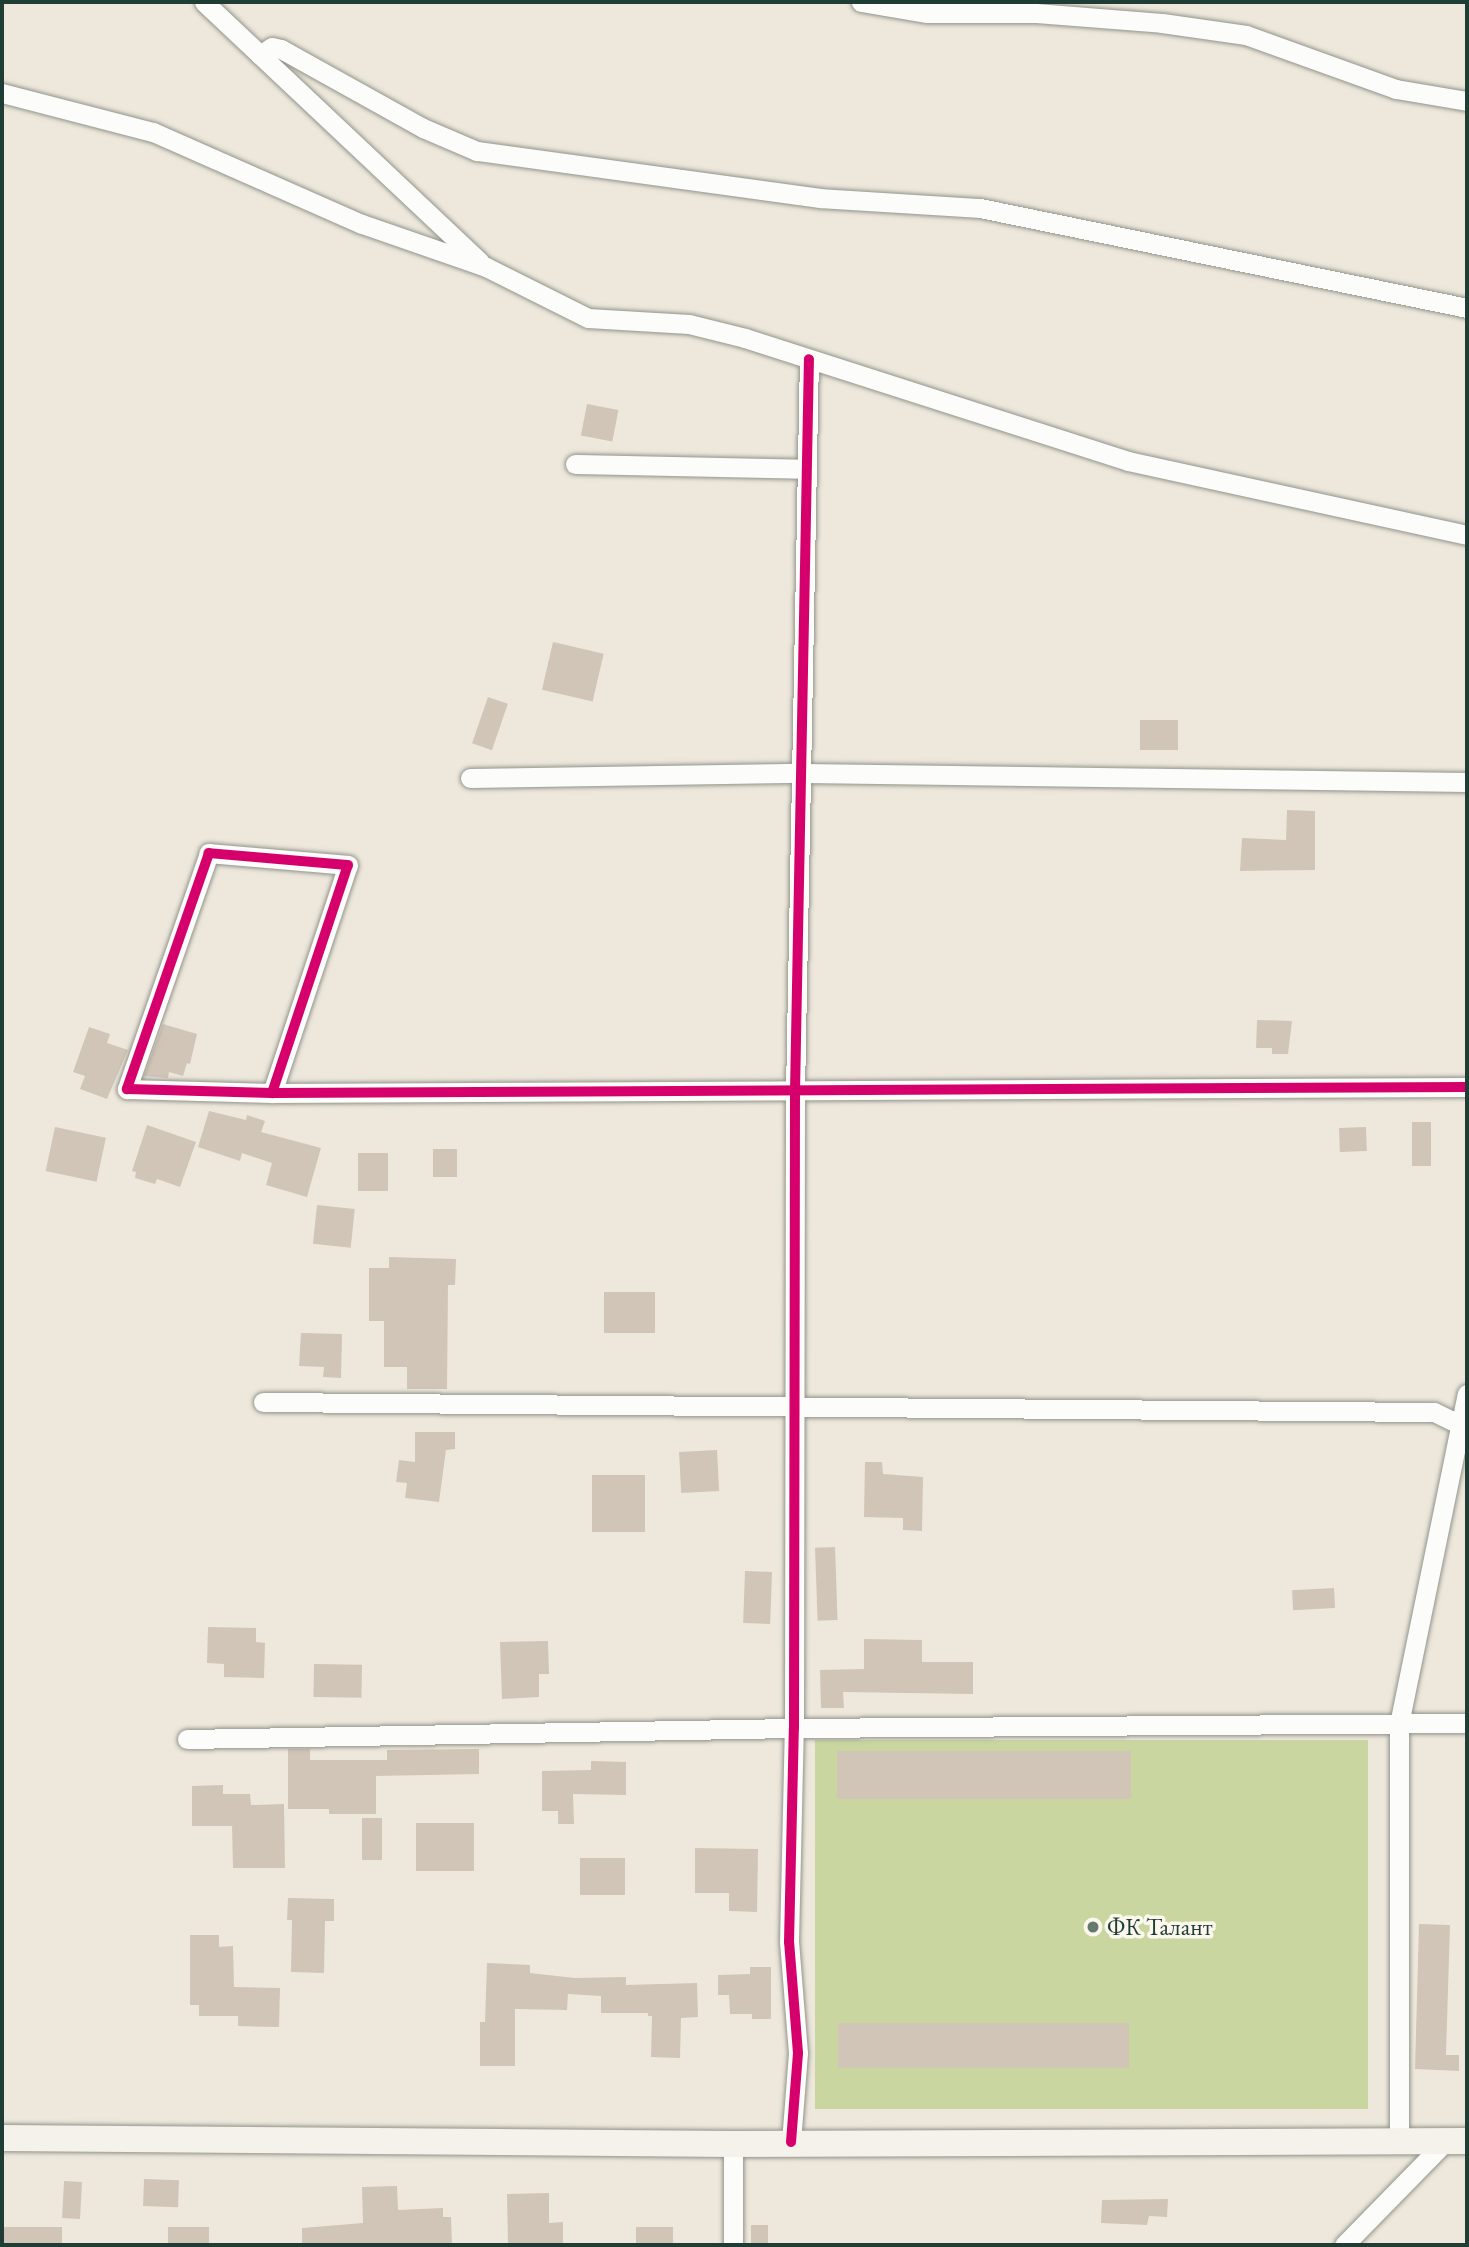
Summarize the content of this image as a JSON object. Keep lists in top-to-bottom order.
{
  "places": ["ФК Талант"]
}
